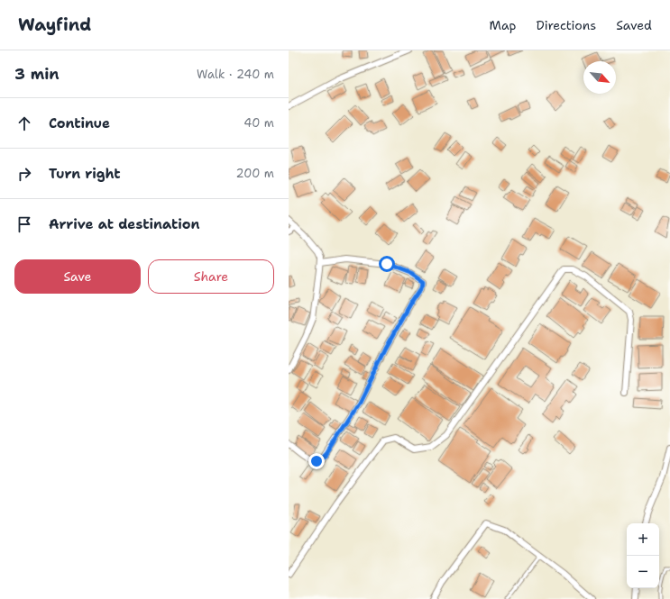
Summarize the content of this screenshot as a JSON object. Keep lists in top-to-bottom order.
{
  "north": "bottom right",
  "page": {
    "header": "Wayfind",
    "nav": ["Map", "Directions", "Saved"],
    "heading": ["3 min", "Walk · 240 m"],
    "list": [
      ["Continue", "40 m"],
      ["Turn right", "200 m"],
      "Arrive at destination"
    ],
    "buttons": ["Save", "Share"],
    "map_buttons": ["+", "−"]
  }
}
